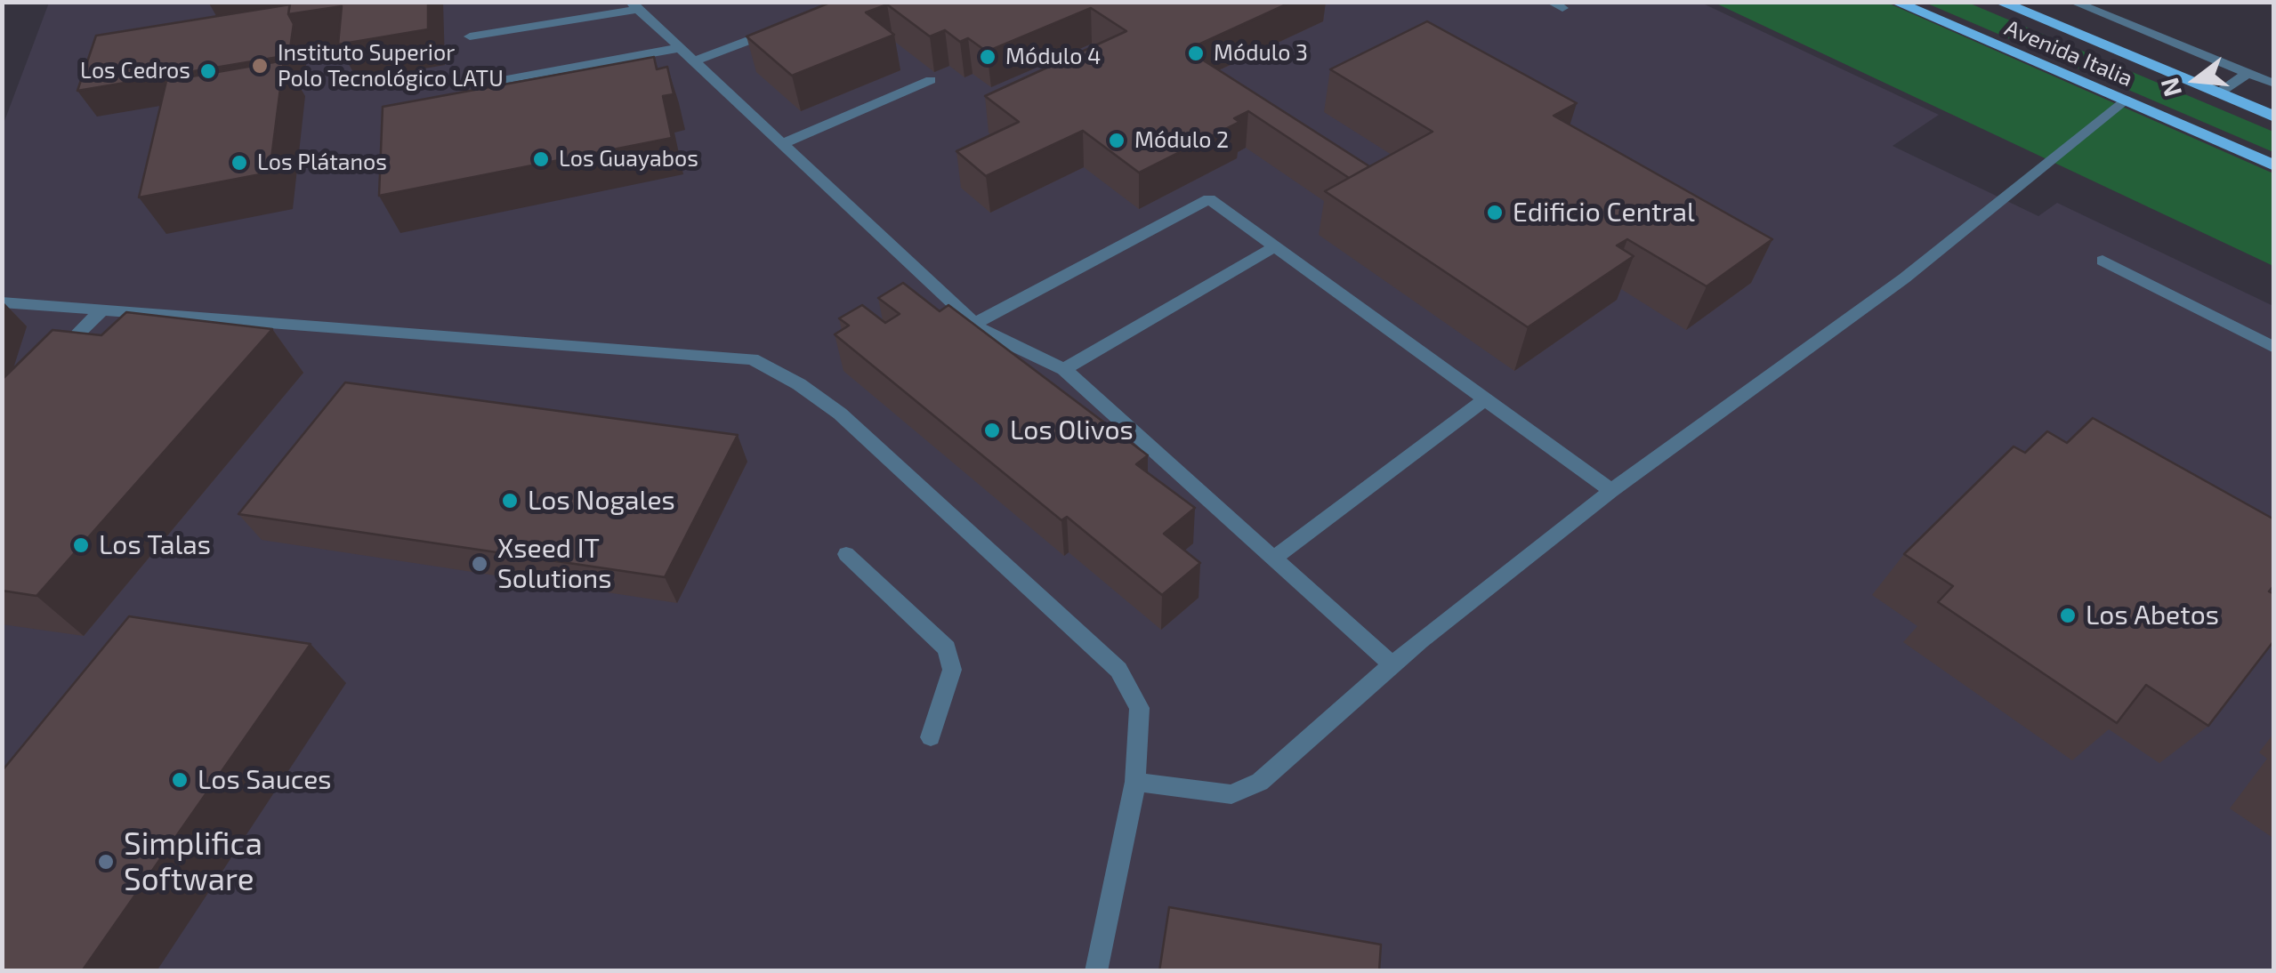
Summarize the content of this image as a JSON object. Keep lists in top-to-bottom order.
{
  "streets": {
    "main road": ["Avenida Italia"]
  },
  "places": [
    "Módulo 3",
    "Módulo 4",
    "Instituto Superior Polo Tecnológico LATU",
    "Los Cedros",
    "Módulo 2",
    "Los Guayabos",
    "Los Plátanos",
    "Edificio Central",
    "Los Olivos",
    "Los Nogales",
    "Los Talas",
    "Xseed IT Solutions",
    "Los Abetos",
    "Los Sauces",
    "Simplifica Software"
  ],
  "north": "left"
}
